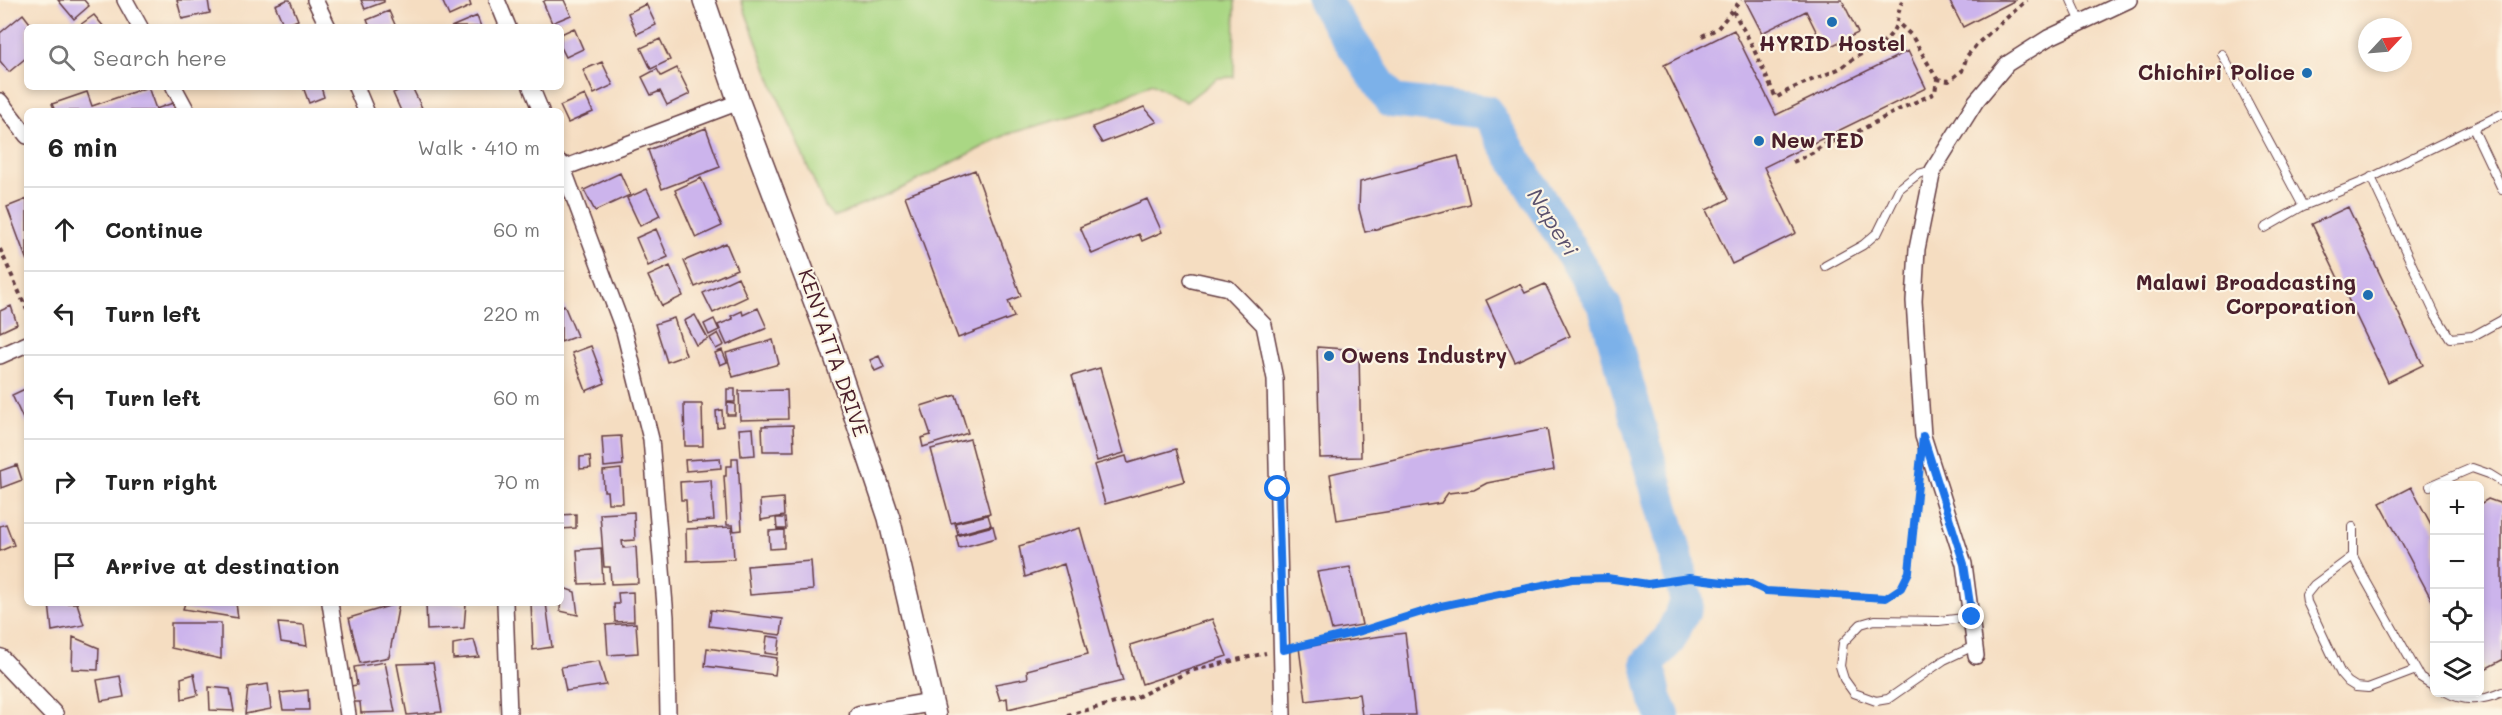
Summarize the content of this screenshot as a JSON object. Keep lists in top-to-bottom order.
{
  "streets": {
    "main road": ["KENYATTA DRIVE"]
  },
  "water": ["Naperi"],
  "places": [
    "HYRID Hostel",
    "Chichiri Police",
    "New TED",
    "Malawi Broadcasting Corporation",
    "Owens Industry"
  ],
  "north": "top right",
  "page": {
    "search": "Search here",
    "heading": ["6 min", "Walk · 410 m"],
    "list": [
      ["Continue", "60 m"],
      ["Turn left", "220 m"],
      ["Turn left", "60 m"],
      ["Turn right", "70 m"],
      "Arrive at destination"
    ],
    "map_buttons": ["+", "−"]
  }
}
